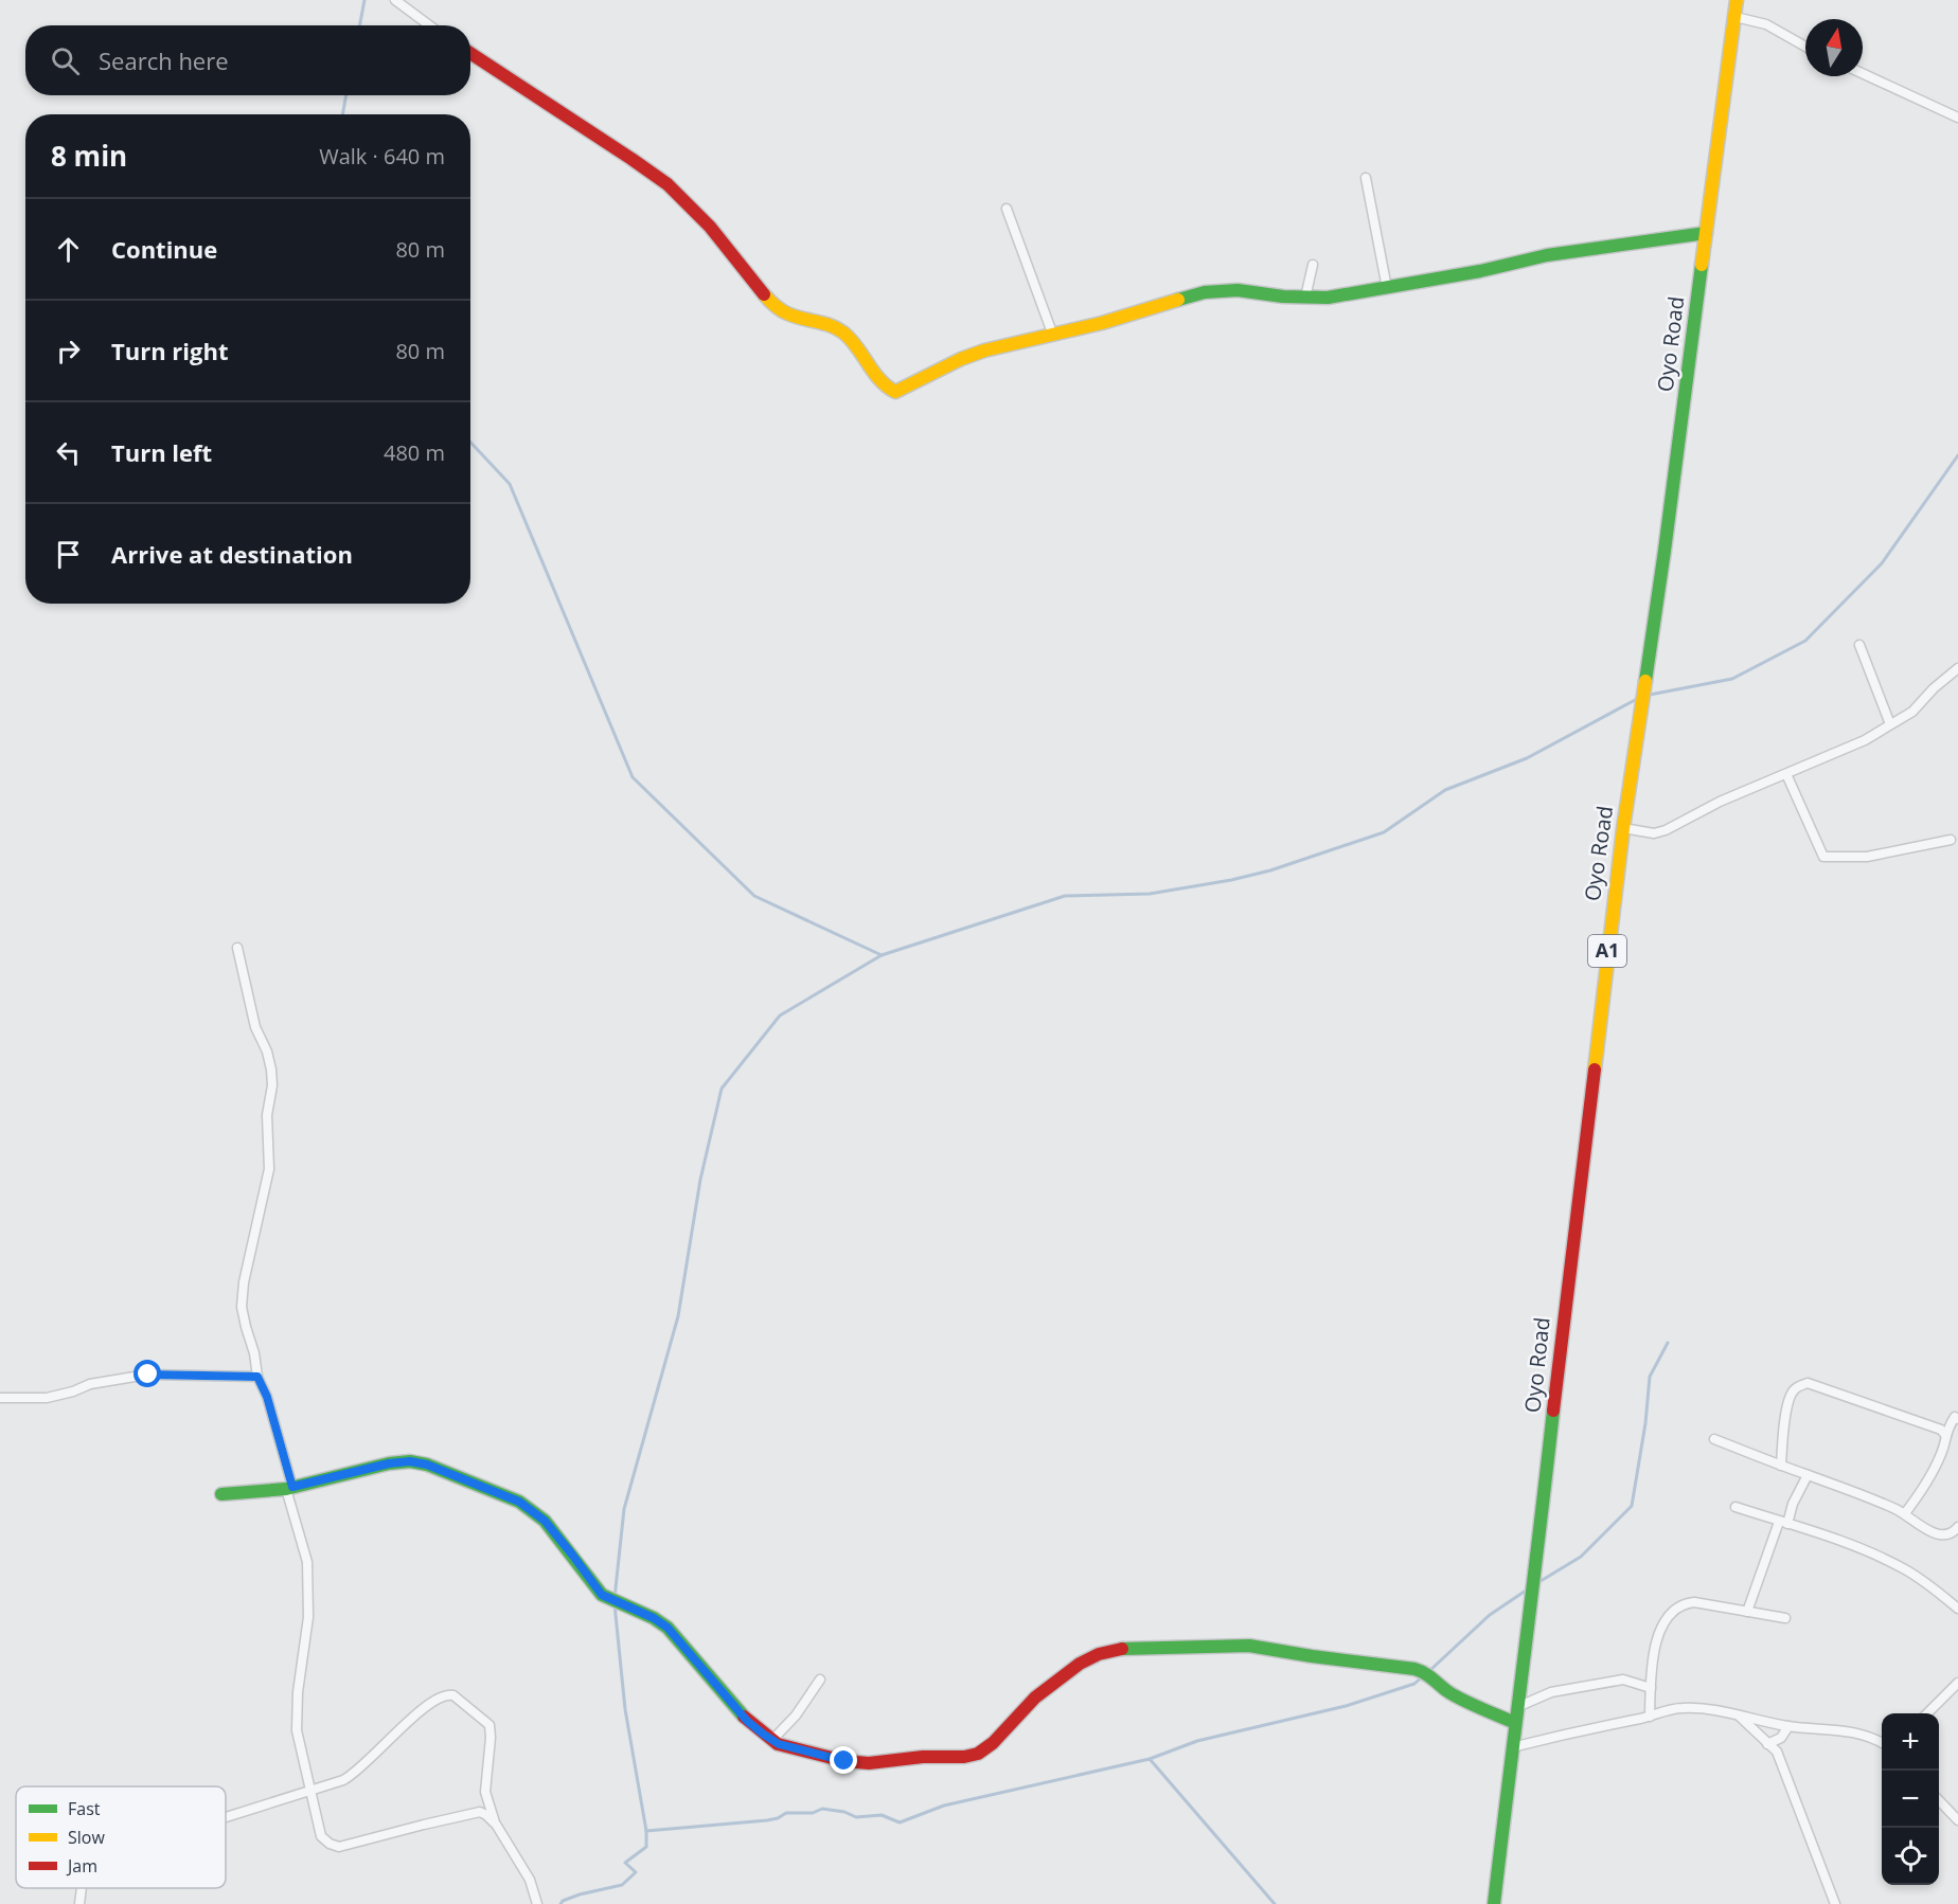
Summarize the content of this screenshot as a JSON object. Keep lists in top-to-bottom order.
{
  "streets": {
    "main road": ["Oyo Road", "A1"]
  },
  "legend": ["Fast", "Slow", "Jam"],
  "north": "top",
  "page": {
    "search": "Search here",
    "heading": ["8 min", "Walk · 640 m"],
    "list": [
      ["Continue", "80 m"],
      ["Turn right", "80 m"],
      ["Turn left", "480 m"],
      "Arrive at destination"
    ],
    "map_buttons": ["+", "−"]
  }
}
